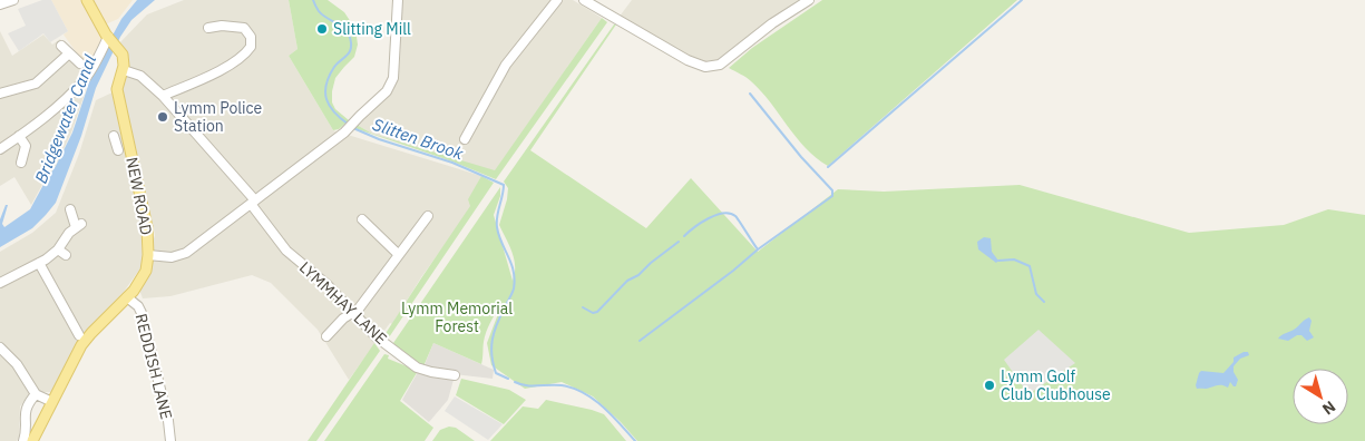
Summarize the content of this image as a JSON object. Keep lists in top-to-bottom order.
{
  "streets": {
    "main road": ["NEW ROAD"],
    "street": ["LYMMHAY LANE", "REDDISH LANE"]
  },
  "crossings": [
    ["NEW ROAD", "LYMMHAY LANE"],
    ["NEW ROAD", "REDDISH LANE"]
  ],
  "water": ["Bridgewater Canal", "Slitten Brook"],
  "parks": ["Lymm Memorial Forest"],
  "places": ["Slitting Mill", "Lymm Police Station", "Lymm Golf Club Clubhouse"],
  "north": "bottom right"
}
